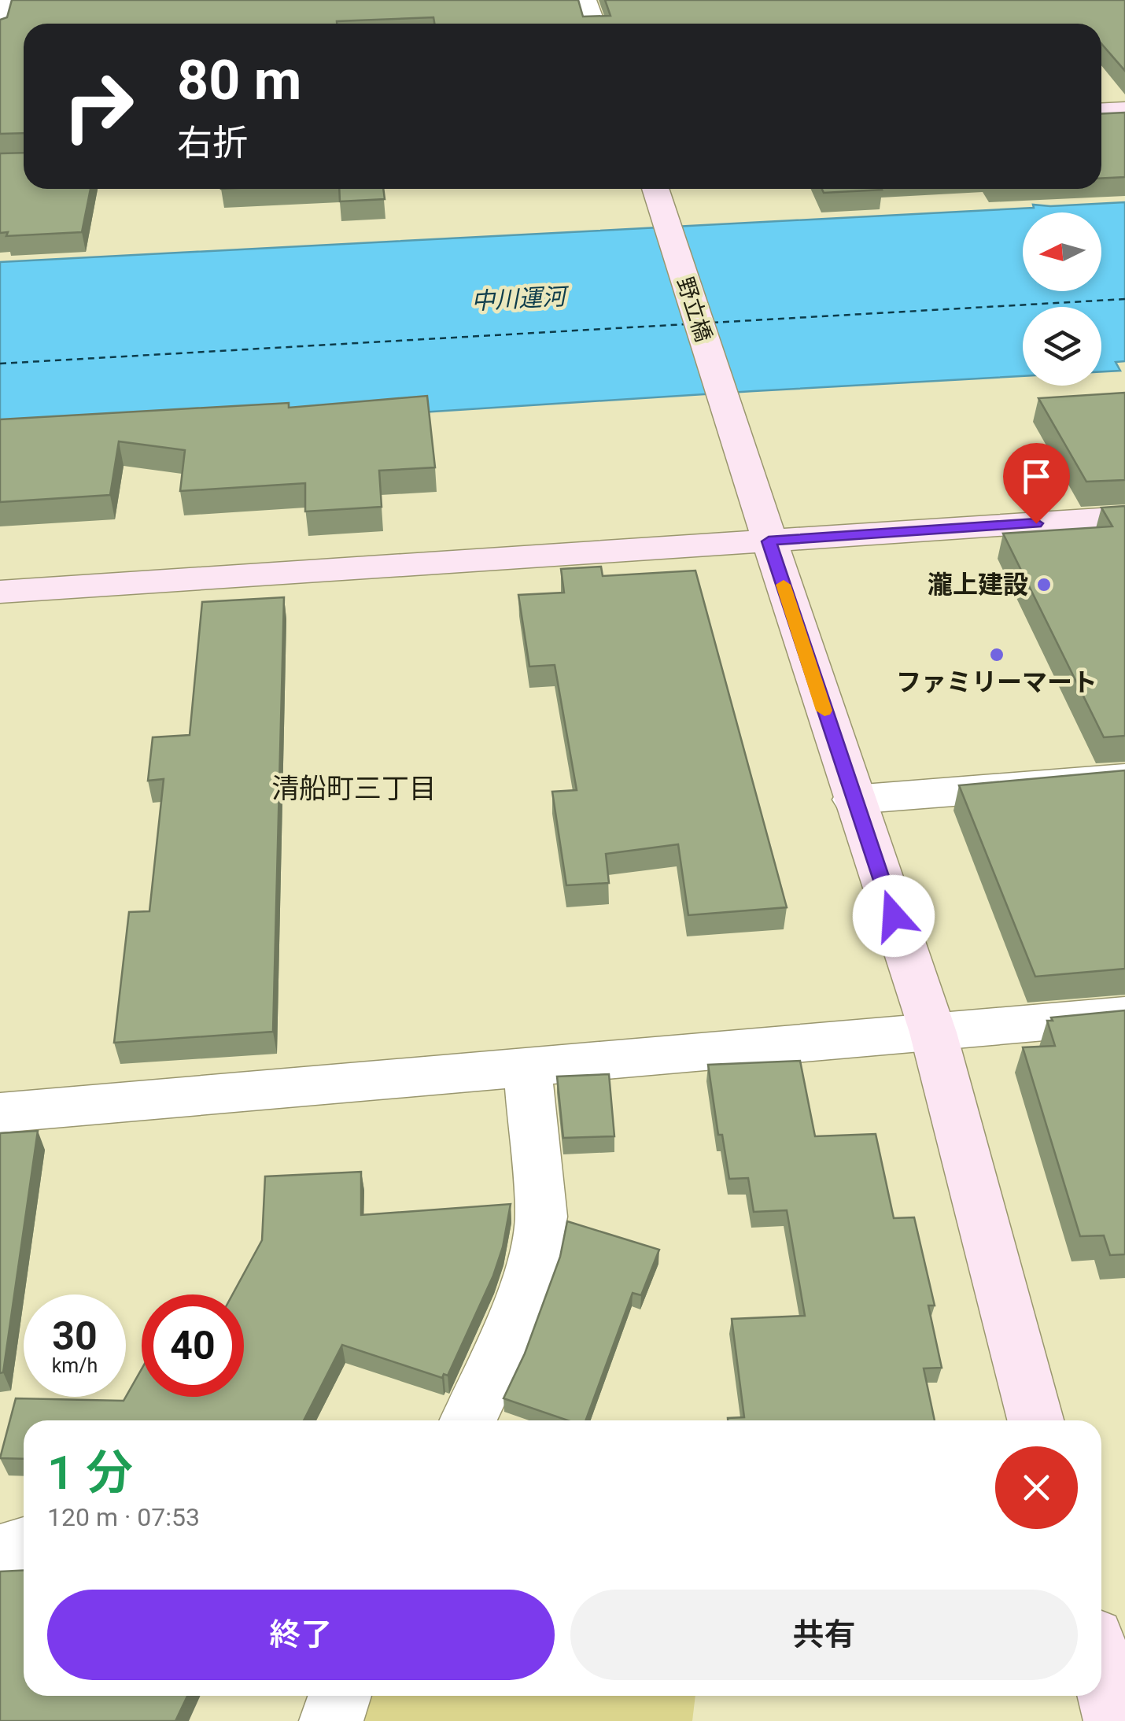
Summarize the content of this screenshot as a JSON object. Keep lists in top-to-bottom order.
{
  "streets": {
    "street": ["野立橋"]
  },
  "districts": ["清船町三丁目"],
  "water": ["中川運河"],
  "places": ["瀧上建設", "ファミリーマート"],
  "north": "left",
  "page": {
    "turn": ["80 m", "右折"],
    "speed": "30 km/h",
    "limit": "40",
    "heading": ["1 分", "120 m · 07:53"],
    "buttons": ["終了", "共有"]
  }
}
